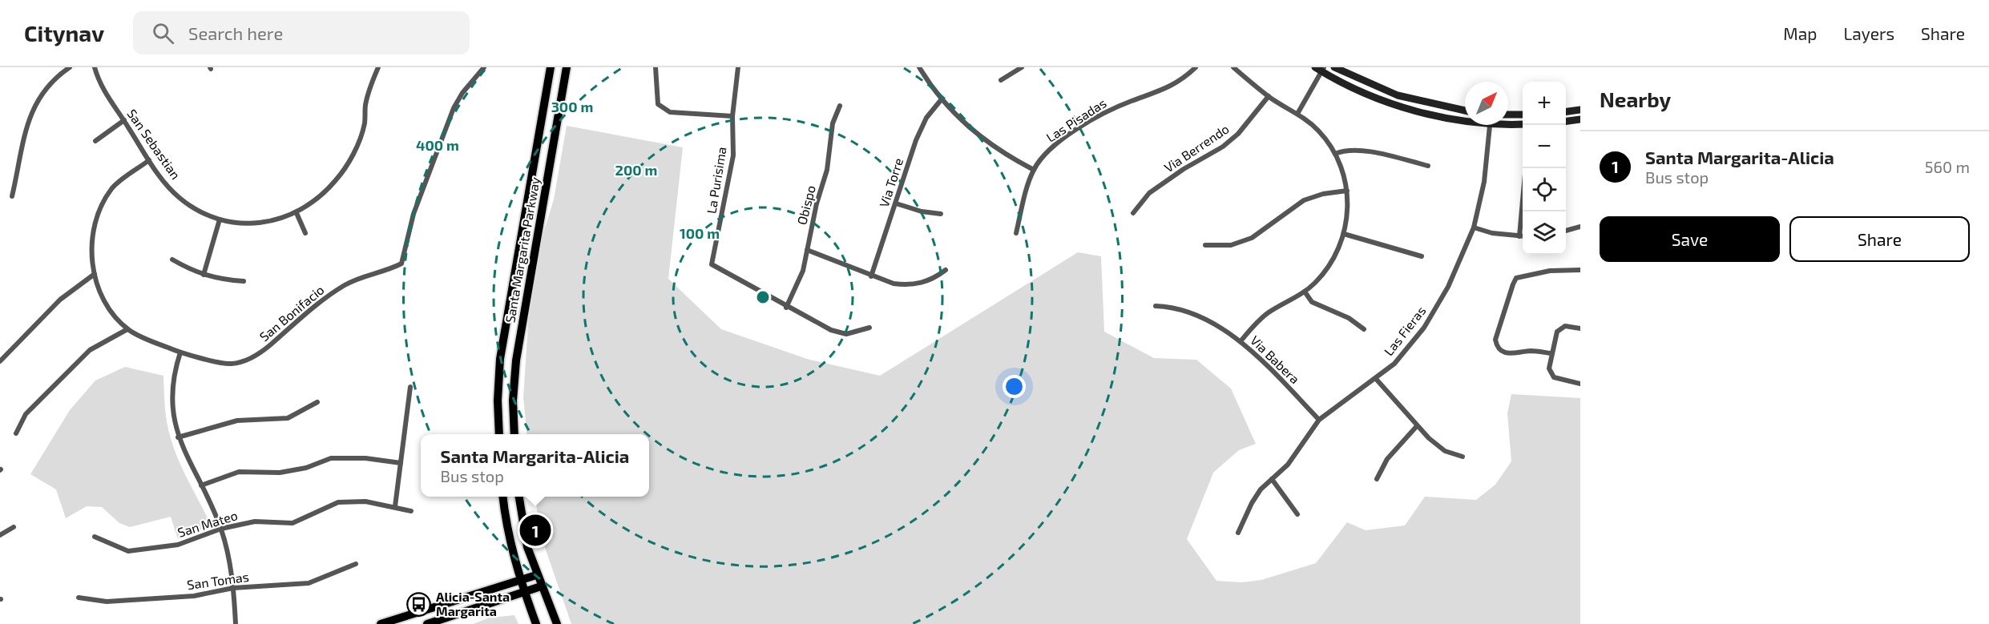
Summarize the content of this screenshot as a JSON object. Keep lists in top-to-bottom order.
{
  "streets": {
    "main road": ["Santa Margarita Parkway"],
    "street": [
      "Las Pisadas",
      "San Sebastian",
      "Via Berrendo",
      "La Purisima",
      "Via Torre",
      "Obispo",
      "San Bonifacio",
      "Las Fieras",
      "Via Babera",
      "San Mateo",
      "San Tomas"
    ]
  },
  "crossings": [
    ["San Sebastian", "San Bonifacio"],
    ["La Purisima", "Obispo"],
    ["Las Fieras", "Via Babera"]
  ],
  "places": {
    "bus stop": ["Alicia-Santa Margarita"]
  },
  "north": "top right",
  "page": {
    "header": "Citynav",
    "search": "Search here",
    "nav": ["Map", "Layers", "Share"],
    "heading": "Nearby",
    "map_buttons": ["+", "−"],
    "list": [
      {
        "mark": "1",
        "name": "Santa Margarita-Alicia",
        "note": "Bus stop",
        "value": "560 m"
      }
    ],
    "buttons": ["Save", "Share"],
    "popup": ["Santa Margarita-Alicia", "Bus stop"],
    "pins": "1"
  },
  "rings": [
    "300 m",
    "400 m",
    "200 m",
    "100 m"
  ]
}
